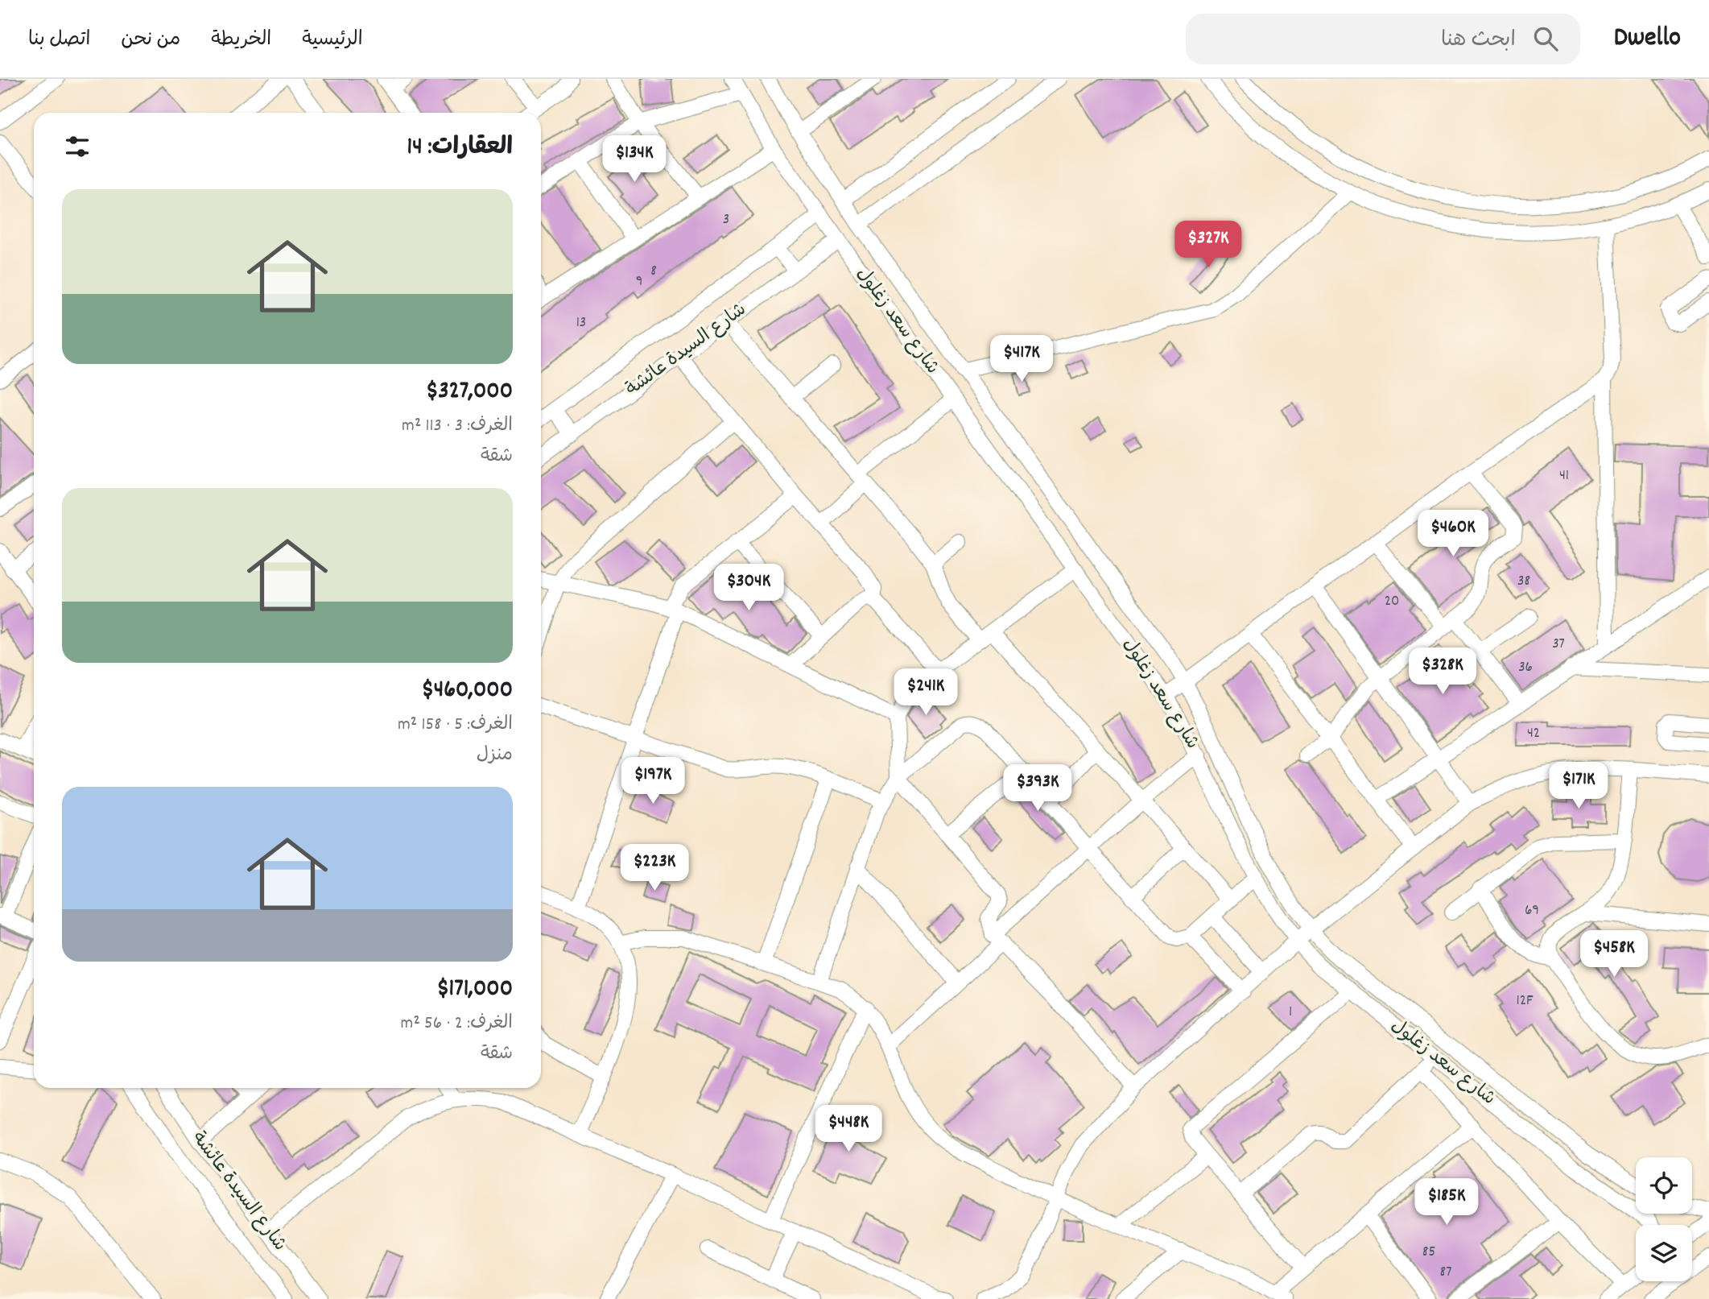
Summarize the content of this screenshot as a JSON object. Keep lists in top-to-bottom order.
{
  "streets": {
    "street": ["شارع سعد زغلول", "شارع السيدة عائشة"]
  },
  "crossings": [
    ["شارع سعد زغلول", "شارع السيدة عائشة"]
  ],
  "house_numbers": [
    "3",
    "8",
    "9",
    "13",
    "41",
    "38",
    "20",
    "37",
    "36",
    "42",
    "69",
    "12F",
    "1",
    "85",
    "87"
  ],
  "page": {
    "header": "Dwello",
    "search": "ابحث هنا",
    "nav": [
      "الرئيسية",
      "الخريطة",
      "من نحن",
      "اتصل بنا"
    ],
    "heading": "العقارات: 14",
    "price": [
      "$134K",
      "$327K",
      "$417K",
      "$460K",
      "$304K",
      "$328K",
      "$241K",
      "$197K",
      "$171K",
      "$393K",
      "$223K",
      "$458K",
      "$448K",
      "$185K"
    ],
    "list": [
      {
        "name": "$327,000",
        "note": "الغرف: 3 · 113 m² · شقة"
      },
      {
        "name": "$460,000",
        "note": "الغرف: 5 · 158 m² · منزل"
      },
      {
        "name": "$171,000",
        "note": "الغرف: 2 · 56 m² · شقة"
      }
    ]
  }
}
